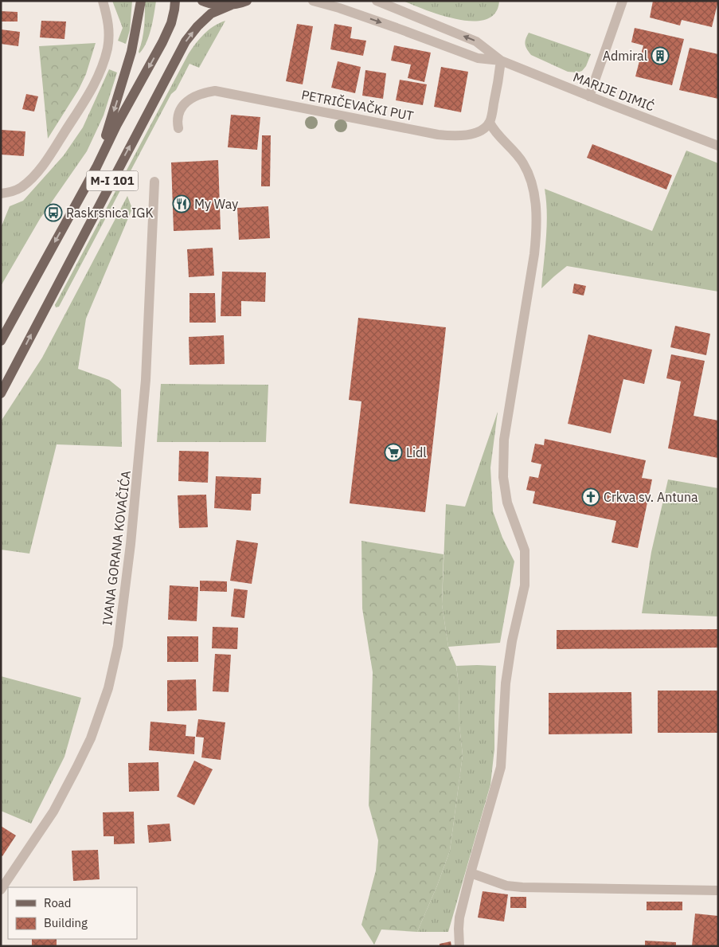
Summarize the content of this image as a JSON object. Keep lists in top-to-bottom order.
{
  "streets": {
    "main road": ["M-I 101"],
    "street": ["MARIJE DIMIĆ", "PETRIČEVAČKI PUT", "IVANA GORANA KOVAČIĆA"]
  },
  "places": {
    "building": ["Admiral"],
    "restaurant": ["My Way"],
    "bus stop": ["Raskrsnica IGK"],
    "supermarket": ["Lidl"],
    "church": ["Crkva sv. Antuna"]
  },
  "legend": ["Road", "Building"]
}
